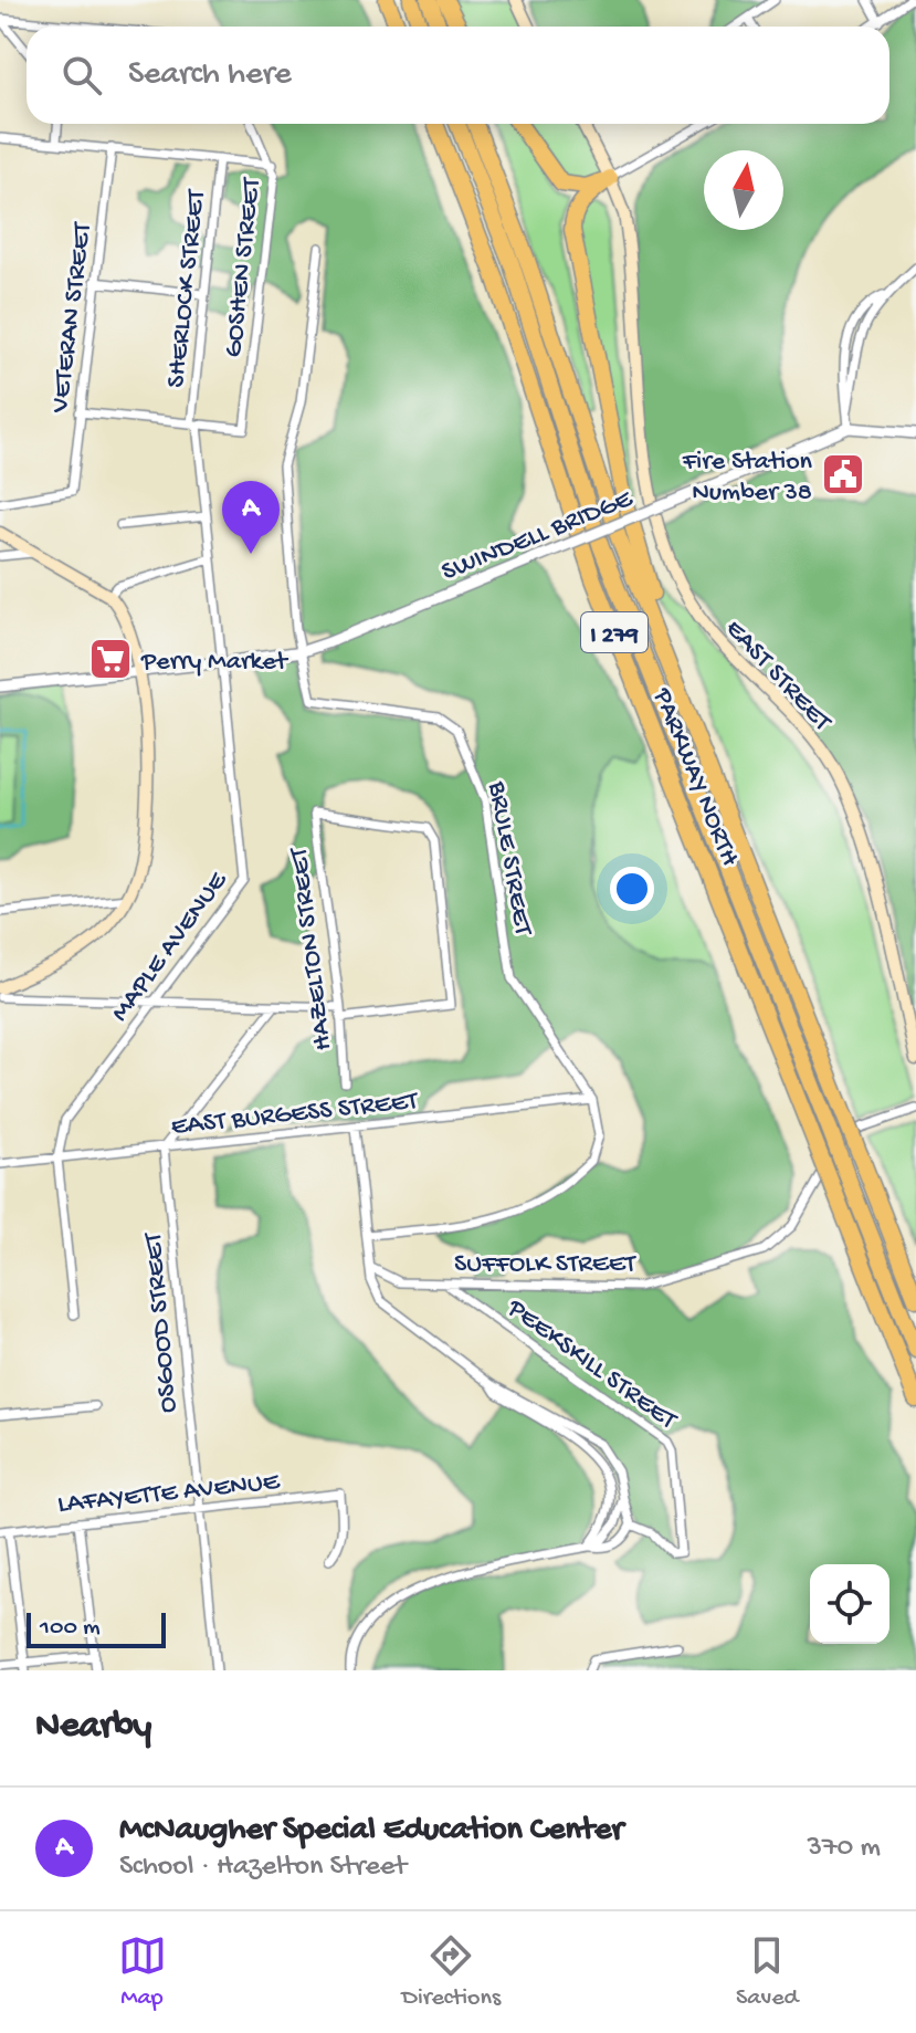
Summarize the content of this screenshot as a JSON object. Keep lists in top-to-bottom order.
{
  "streets": {
    "highway": ["I 279", "PARKWAY NORTH"],
    "main road": ["EAST STREET"],
    "street": [
      "GOSHEN STREET",
      "SHERLOCK STREET",
      "VETERAN STREET",
      "SWINDELL BRIDGE",
      "BRULE STREET",
      "MAPLE AVENUE",
      "HAZELTON STREET",
      "EAST BURGESS STREET",
      "SUFFOLK STREET",
      "OSGOOD STREET",
      "PEEKSKILL STREET",
      "LAFAYETTE AVENUE"
    ]
  },
  "crossings": [
    ["GOSHEN STREET", "SHERLOCK STREET"],
    ["GOSHEN STREET", "MAPLE AVENUE"],
    ["SHERLOCK STREET", "MAPLE AVENUE"],
    ["SWINDELL BRIDGE", "BRULE STREET"],
    ["BRULE STREET", "EAST BURGESS STREET"],
    ["MAPLE AVENUE", "EAST BURGESS STREET"],
    ["EAST BURGESS STREET", "OSGOOD STREET"],
    ["SUFFOLK STREET", "PEEKSKILL STREET"],
    ["OSGOOD STREET", "LAFAYETTE AVENUE"]
  ],
  "places": {
    "public building": ["Fire Station Number 38"],
    "supermarket": ["Perry Market"]
  },
  "scale_bar": "100 m",
  "north": "top",
  "page": {
    "search": "Search here",
    "pins": "A",
    "scale": "100 m",
    "heading": "Nearby",
    "list": [
      {
        "mark": "A",
        "name": "McNaugher Special Education Center",
        "note": "School · Hazelton Street",
        "value": "370 m"
      }
    ],
    "nav": ["Map", "Directions", "Saved"]
  }
}
